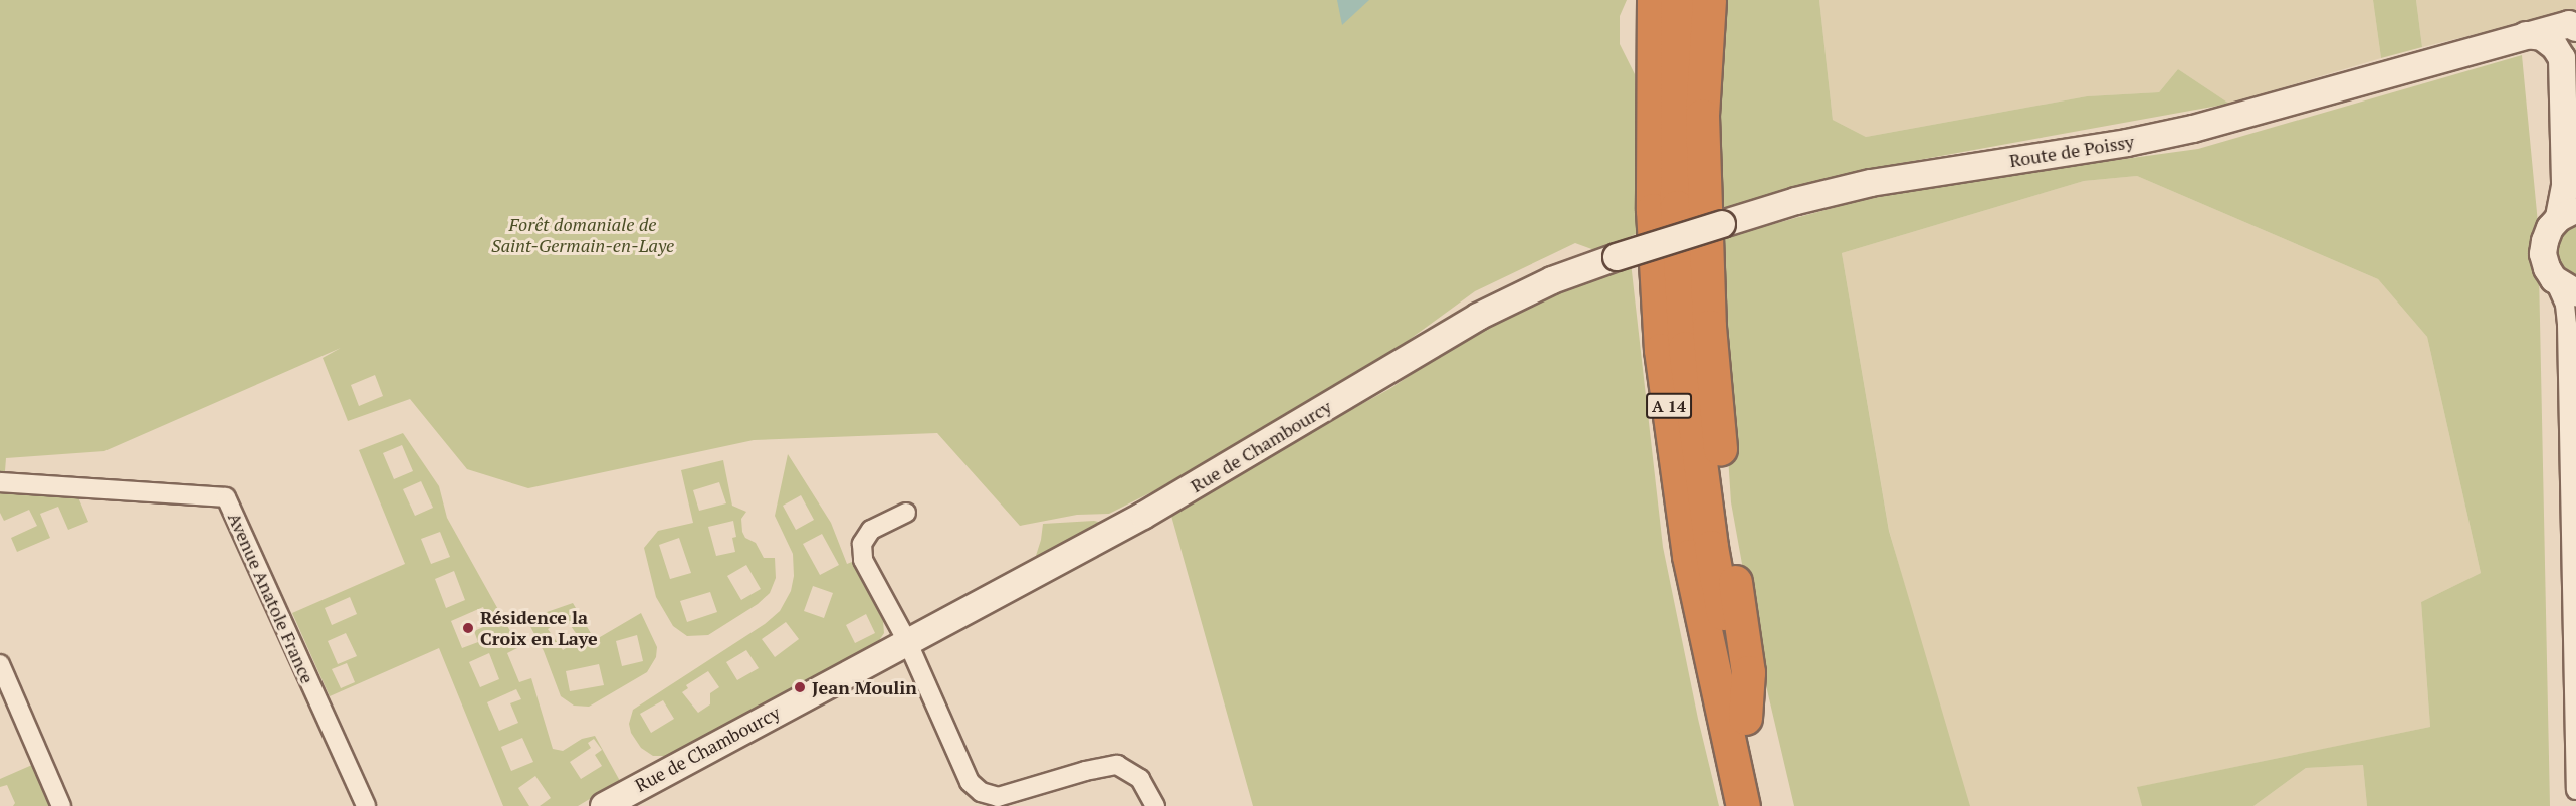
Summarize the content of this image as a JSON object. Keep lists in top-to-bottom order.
{
  "streets": {
    "highway": ["A 14"],
    "street": ["Route de Poissy", "Rue de Chambourcy", "Avenue Anatole France"]
  },
  "crossings": [
    ["Route de Poissy", "Rue de Chambourcy"]
  ],
  "parks": ["Forêt domaniale de Saint-Germain-en-Laye"],
  "places": ["Résidence la Croix en Laye", "Jean Moulin"]
}
